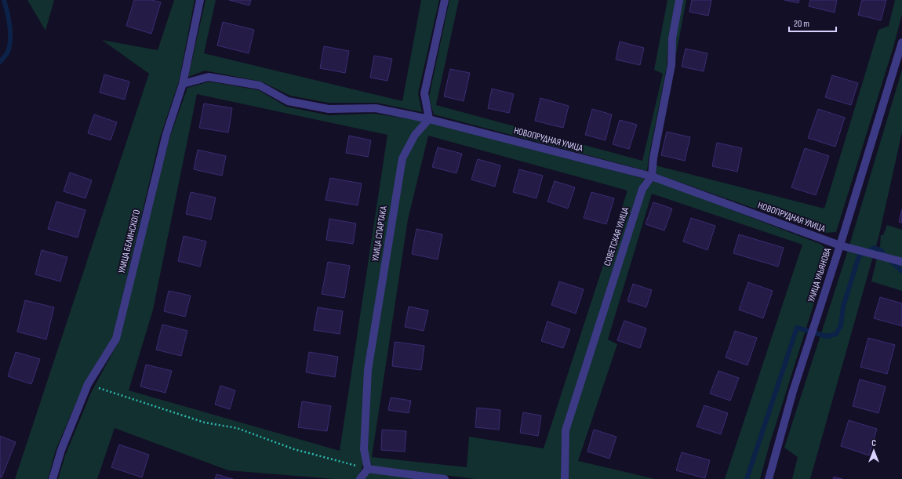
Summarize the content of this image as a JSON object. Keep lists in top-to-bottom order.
{
  "streets": {
    "street": [
      "НОВОПРУДНАЯ УЛИЦА",
      "УЛИЦА СПАРТАКА",
      "СОВЕТСКАЯ УЛИЦА",
      "УЛИЦА БЕЛИНСКОГО",
      "УЛИЦА УЛЬЯНОВА"
    ]
  },
  "crossings": [
    ["НОВОПРУДНАЯ УЛИЦА", "УЛИЦА СПАРТАКА"],
    ["НОВОПРУДНАЯ УЛИЦА", "СОВЕТСКАЯ УЛИЦА"],
    ["НОВОПРУДНАЯ УЛИЦА", "УЛИЦА БЕЛИНСКОГО"],
    ["НОВОПРУДНАЯ УЛИЦА", "УЛИЦА УЛЬЯНОВА"]
  ],
  "scale_bar": "20 m",
  "north": "top"
}
